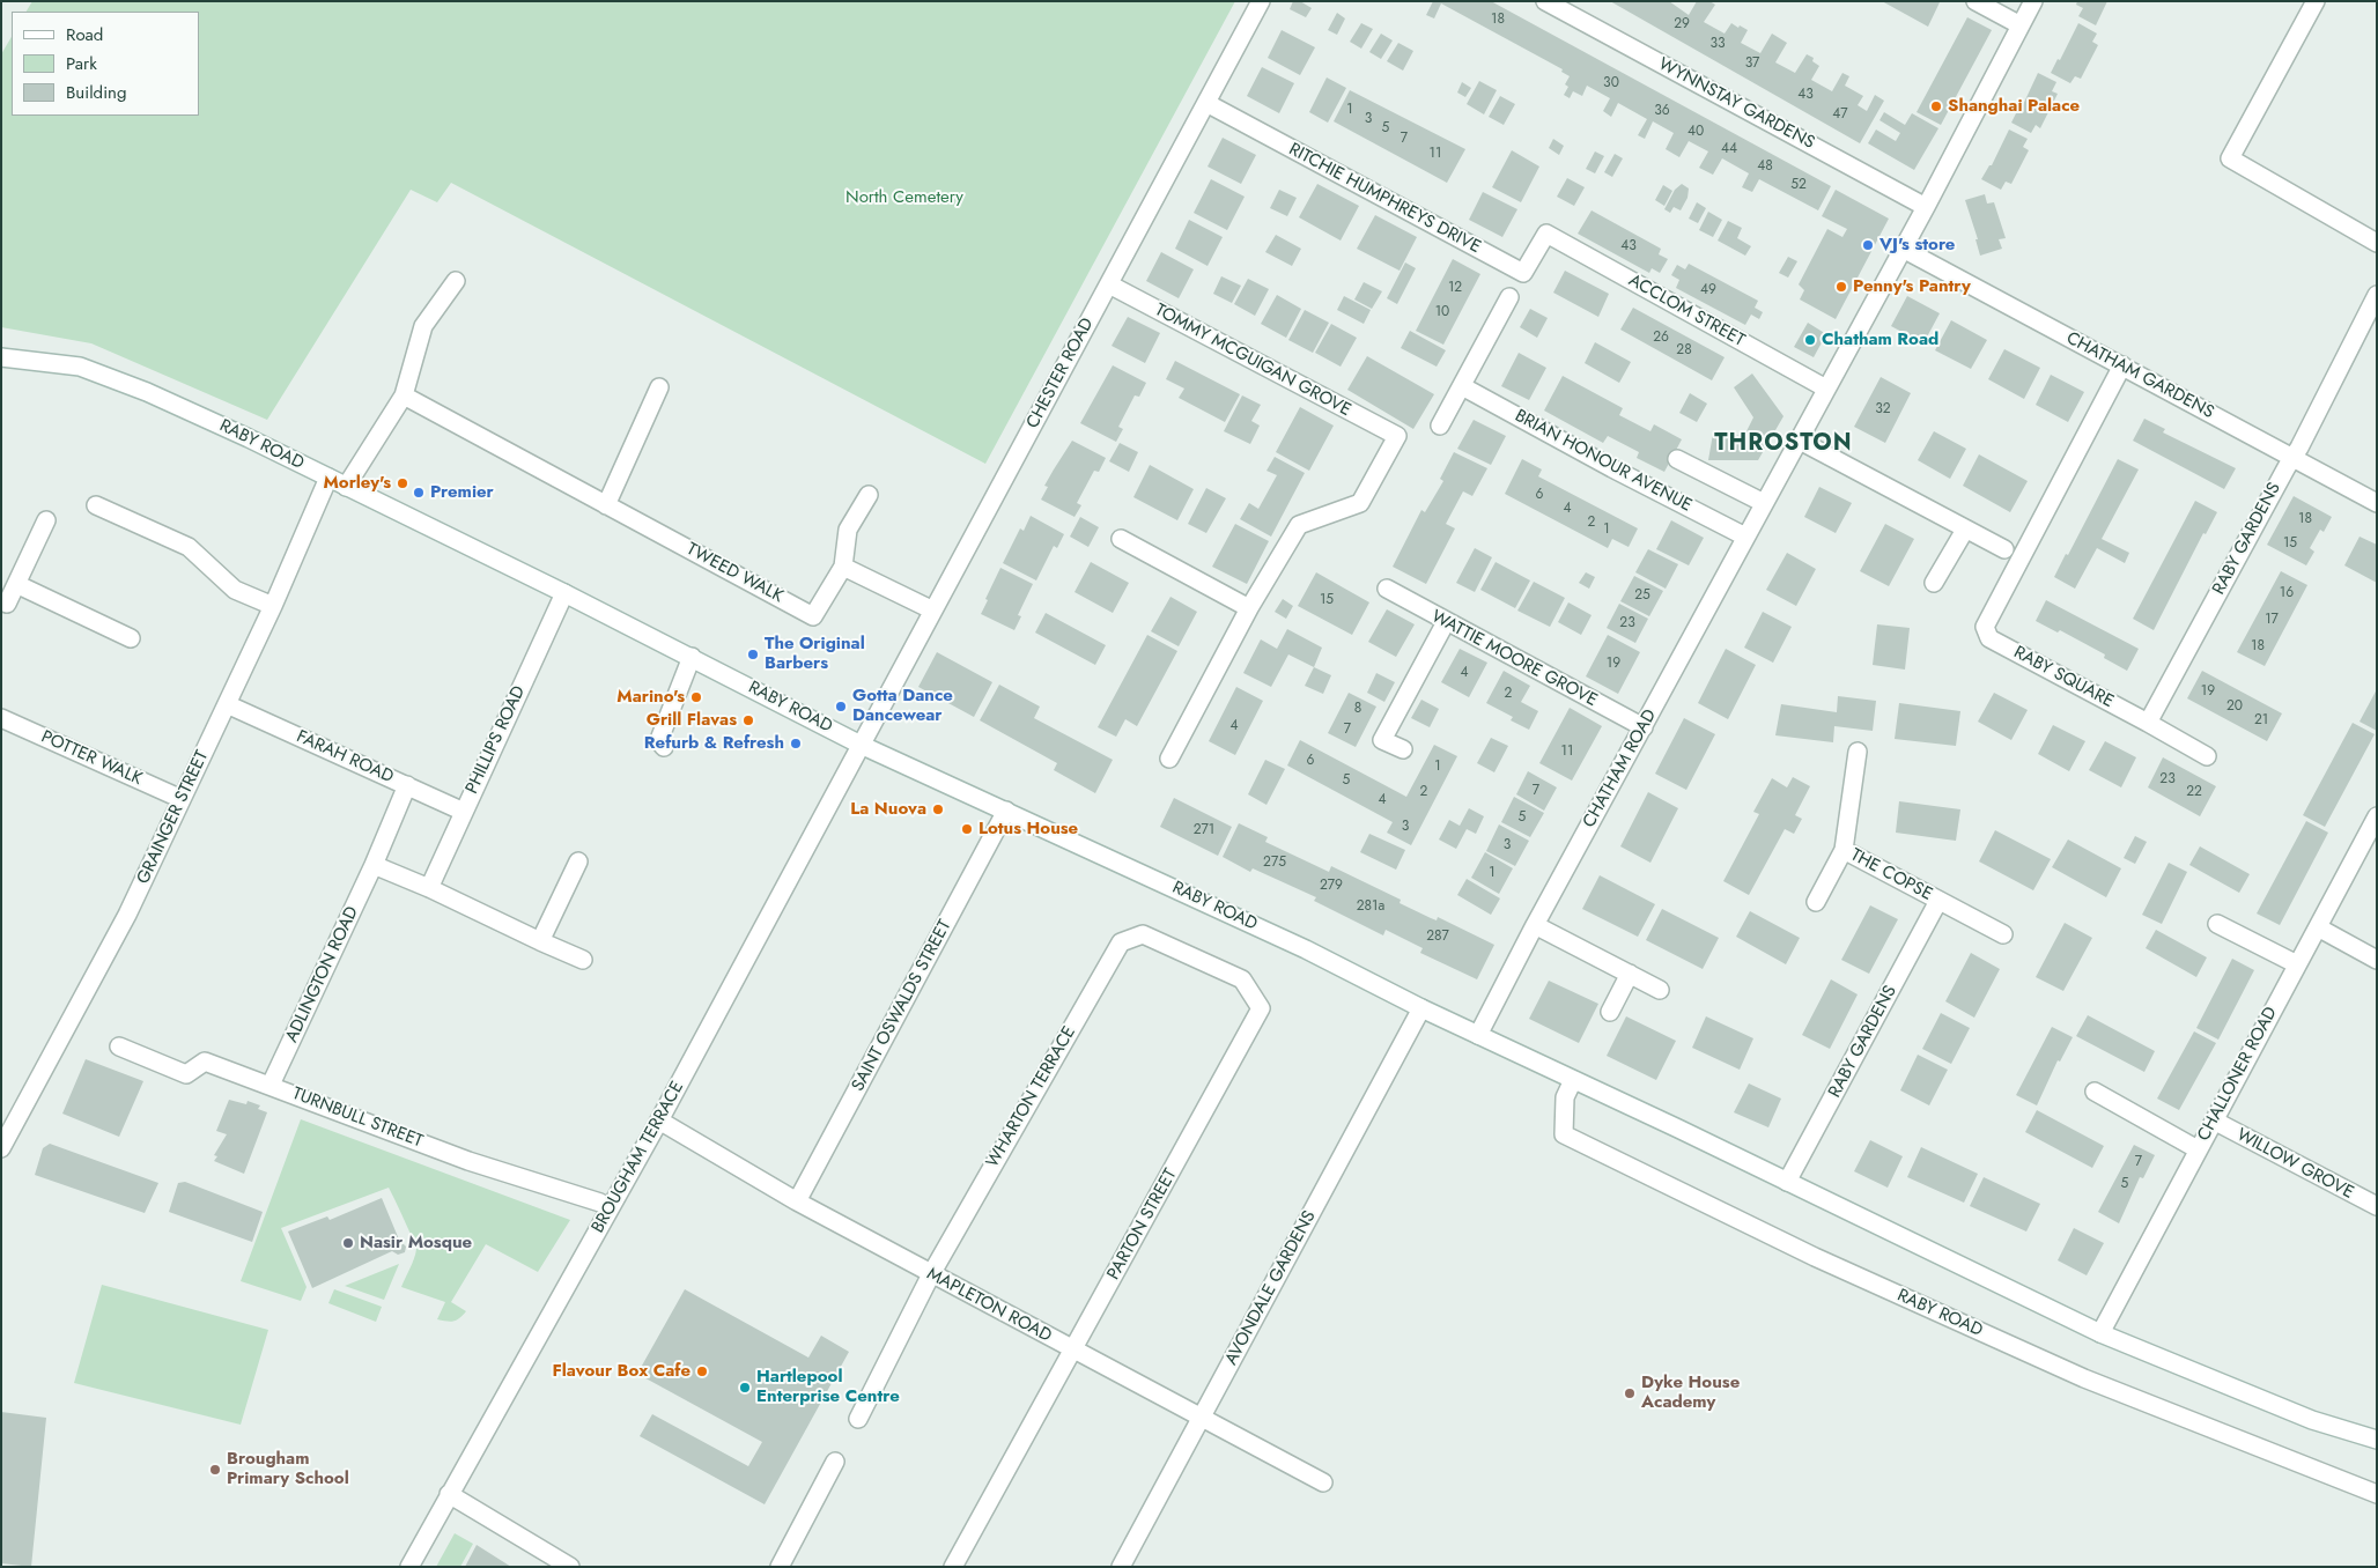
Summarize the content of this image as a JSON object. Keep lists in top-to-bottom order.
{
  "streets": {
    "street": [
      "WYNNSTAY GARDENS",
      "RITCHIE HUMPHREYS DRIVE",
      "ACCLOM STREET",
      "TOMMY MCGUIGAN GROVE",
      "CHESTER ROAD",
      "CHATHAM GARDENS",
      "RABY ROAD",
      "BRIAN HONOUR AVENUE",
      "RABY GARDENS",
      "TWEED WALK",
      "WATTIE MOORE GROVE",
      "RABY SQUARE",
      "PHILLIPS ROAD",
      "FARAH ROAD",
      "POTTER WALK",
      "CHATHAM ROAD",
      "GRAINGER STREET",
      "THE COPSE",
      "ADLINGTON ROAD",
      "SAINT OSWALDS STREET",
      "CHALLONER ROAD",
      "WHARTON TERRACE",
      "TURNBULL STREET",
      "BROUGHAM TERRACE",
      "WILLOW GROVE",
      "PARTON STREET",
      "AVONDALE GARDENS",
      "MAPLETON ROAD"
    ]
  },
  "crossings": [
    ["WYNNSTAY GARDENS", "CHATHAM ROAD"],
    ["RITCHIE HUMPHREYS DRIVE", "ACCLOM STREET"],
    ["RITCHIE HUMPHREYS DRIVE", "CHESTER ROAD"],
    ["ACCLOM STREET", "CHATHAM ROAD"],
    ["TOMMY MCGUIGAN GROVE", "CHESTER ROAD"],
    ["CHESTER ROAD", "RABY ROAD"],
    ["CHESTER ROAD", "BROUGHAM TERRACE"],
    ["CHATHAM GARDENS", "RABY GARDENS"],
    ["CHATHAM GARDENS", "RABY SQUARE"],
    ["CHATHAM GARDENS", "CHATHAM ROAD"],
    ["RABY ROAD", "RABY GARDENS"],
    ["RABY ROAD", "PHILLIPS ROAD"],
    ["RABY ROAD", "CHATHAM ROAD"],
    ["RABY ROAD", "GRAINGER STREET"],
    ["RABY ROAD", "SAINT OSWALDS STREET"],
    ["RABY ROAD", "CHALLONER ROAD"],
    ["RABY ROAD", "BROUGHAM TERRACE"],
    ["RABY ROAD", "AVONDALE GARDENS"],
    ["BRIAN HONOUR AVENUE", "CHATHAM ROAD"],
    ["RABY GARDENS", "RABY SQUARE"],
    ["RABY GARDENS", "THE COPSE"],
    ["WATTIE MOORE GROVE", "CHATHAM ROAD"],
    ["PHILLIPS ROAD", "FARAH ROAD"],
    ["FARAH ROAD", "GRAINGER STREET"],
    ["FARAH ROAD", "ADLINGTON ROAD"],
    ["POTTER WALK", "GRAINGER STREET"],
    ["ADLINGTON ROAD", "TURNBULL STREET"],
    ["SAINT OSWALDS STREET", "MAPLETON ROAD"],
    ["CHALLONER ROAD", "WILLOW GROVE"],
    ["WHARTON TERRACE", "PARTON STREET"],
    ["WHARTON TERRACE", "MAPLETON ROAD"],
    ["BROUGHAM TERRACE", "MAPLETON ROAD"],
    ["PARTON STREET", "MAPLETON ROAD"],
    ["AVONDALE GARDENS", "MAPLETON ROAD"]
  ],
  "districts": ["THROSTON"],
  "parks": ["North Cemetery"],
  "places": [
    "Shanghai Palace",
    "VJ's store",
    "Penny's Pantry",
    "Chatham Road",
    "Morley's",
    "Premier",
    "The Original Barbers",
    "Marino's",
    "Gotta Dance Dancewear",
    "Grill Flavas",
    "Refurb & Refresh",
    "La Nuova",
    "Lotus House",
    "Nasir Mosque",
    "Flavour Box Cafe",
    "Hartlepool Enterprise Centre",
    "Dyke House Academy",
    "Brougham Primary School"
  ],
  "house_numbers": [
    "18",
    "29",
    "33",
    "37",
    "30",
    "43",
    "1",
    "36",
    "47",
    "3",
    "5",
    "40",
    "7",
    "44",
    "11",
    "48",
    "52",
    "43",
    "12",
    "49",
    "10",
    "26",
    "28",
    "32",
    "6",
    "4",
    "18",
    "2",
    "1",
    "15",
    "16",
    "25",
    "15",
    "17",
    "23",
    "18",
    "19",
    "4",
    "19",
    "2",
    "20",
    "8",
    "21",
    "4",
    "7",
    "11",
    "6",
    "1",
    "23",
    "5",
    "7",
    "2",
    "22",
    "4",
    "5",
    "3",
    "271",
    "3",
    "275",
    "1",
    "279",
    "281a",
    "287",
    "7",
    "5"
  ],
  "legend": ["Road", "Park", "Building"]
}
